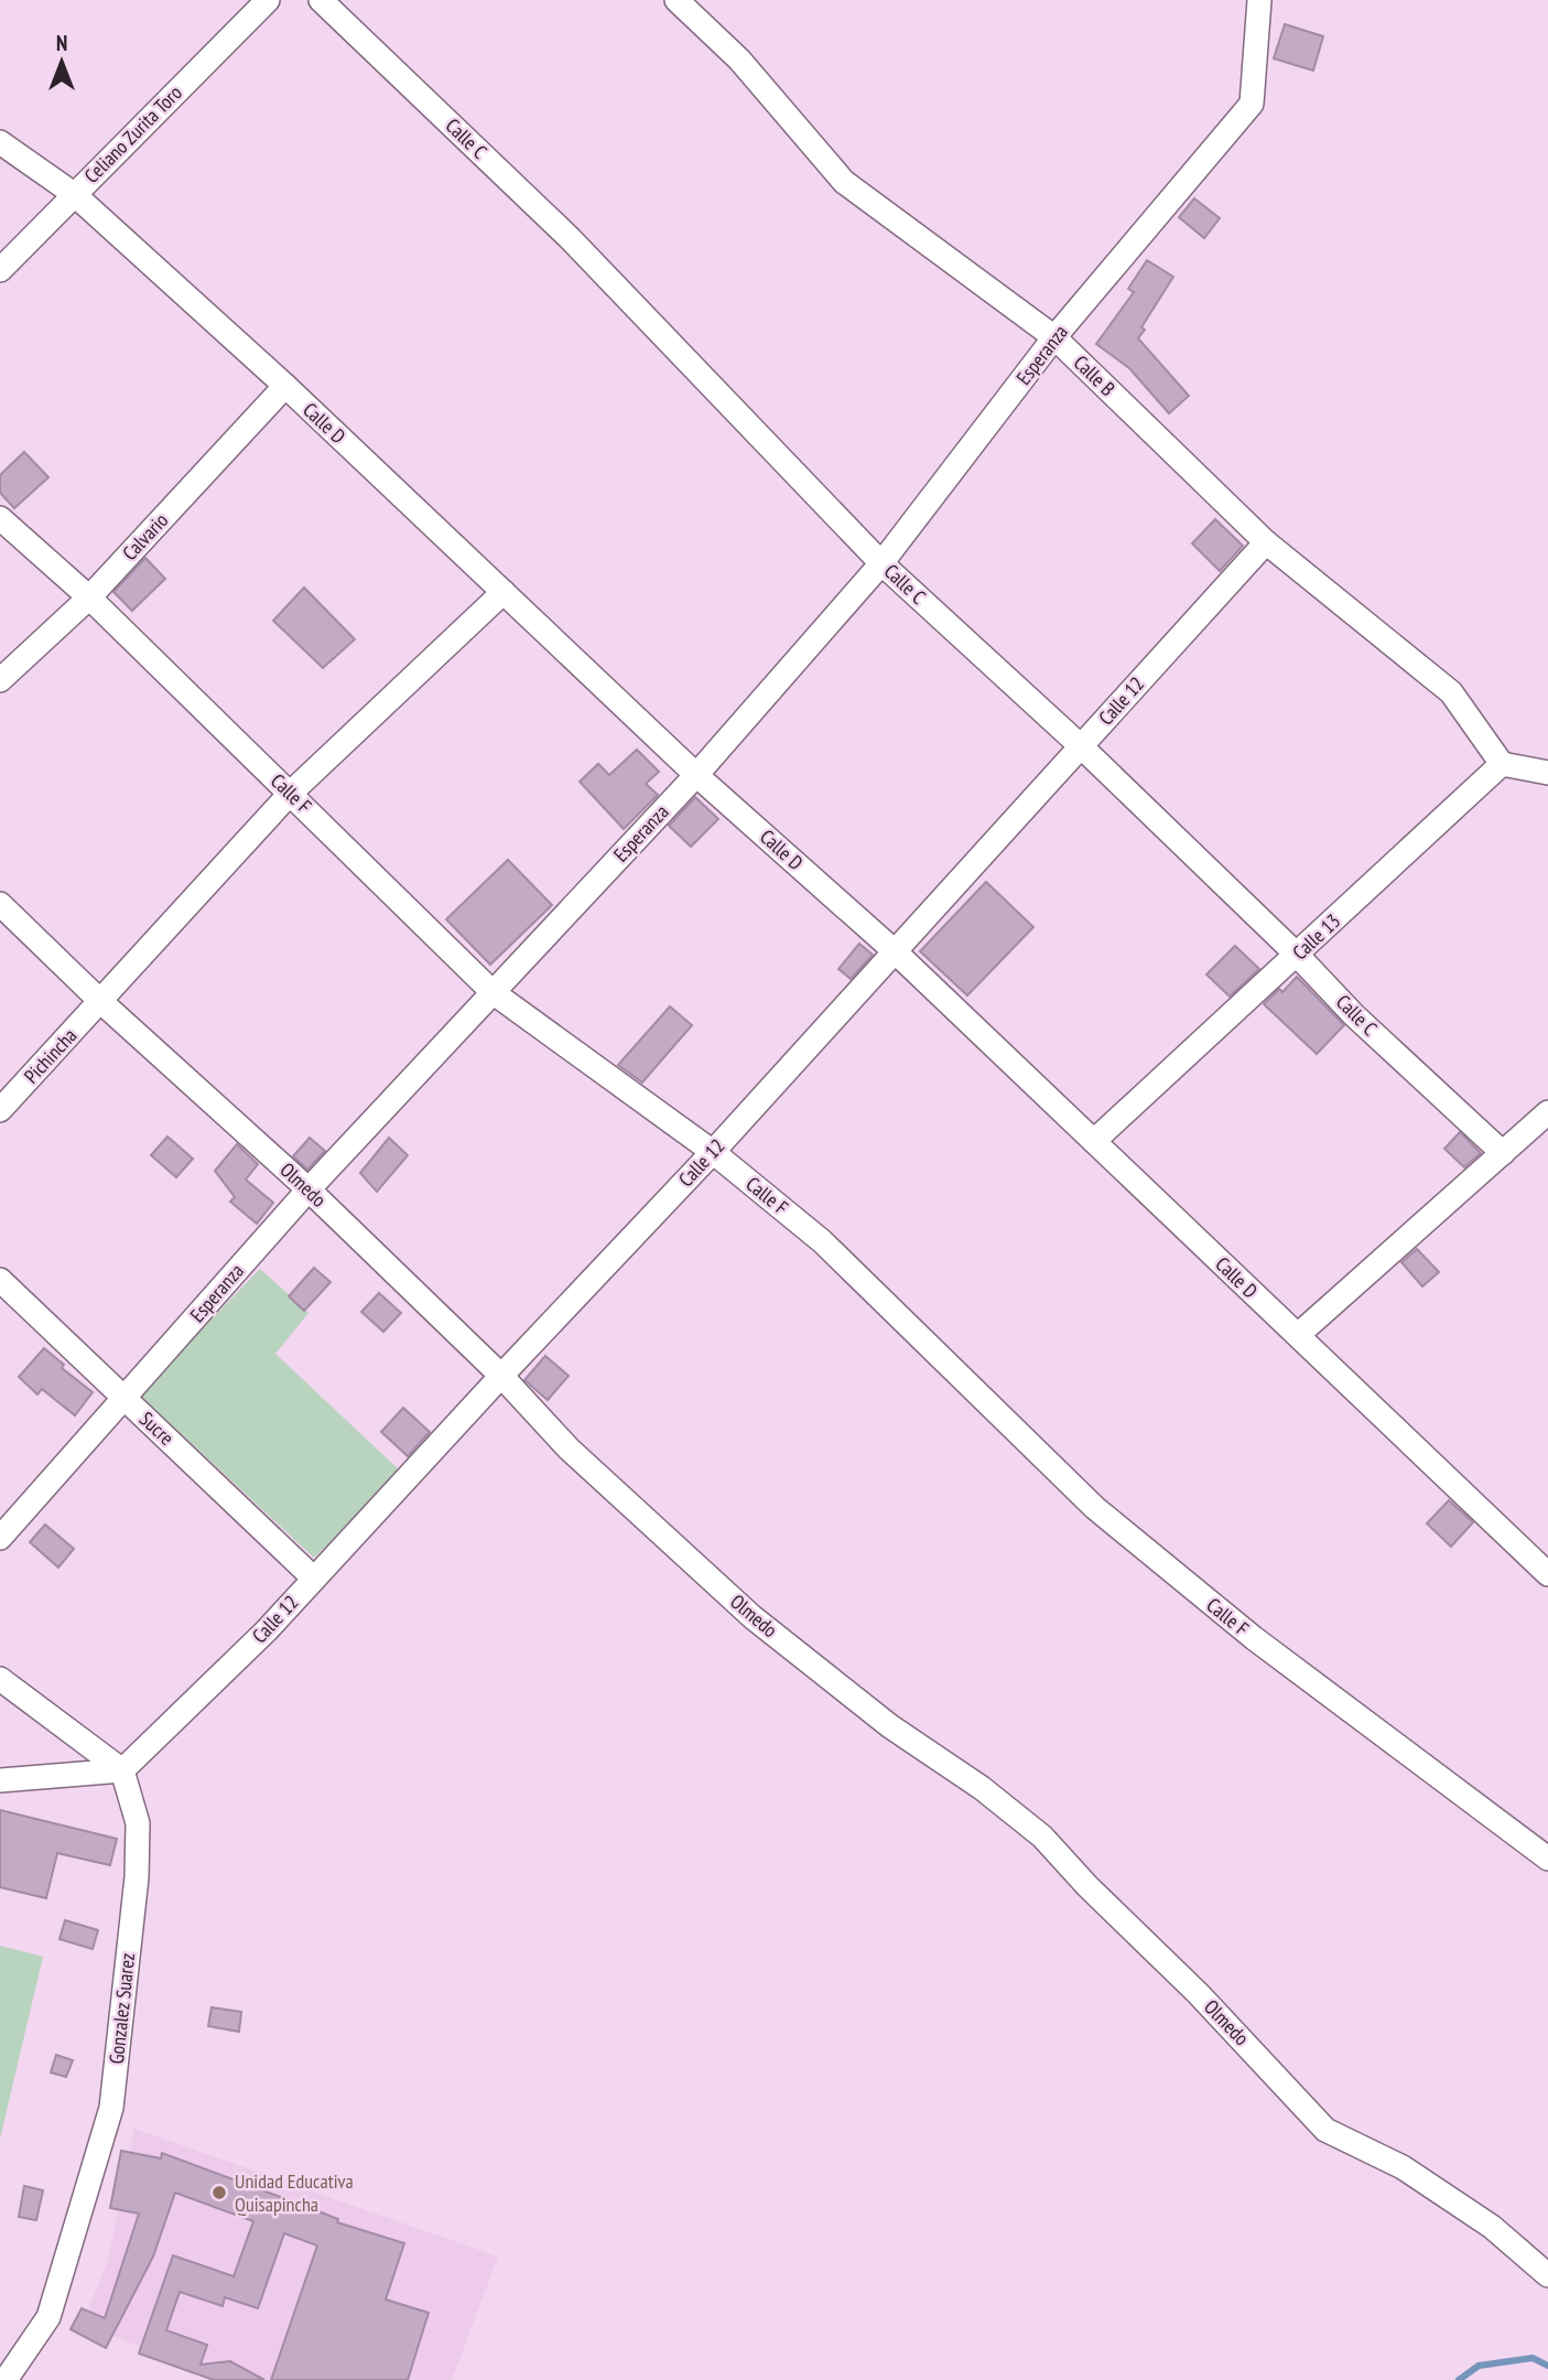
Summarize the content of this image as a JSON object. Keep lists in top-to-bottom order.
{
  "streets": {
    "street": [
      "Celiano Zurita Toro",
      "Calle C",
      "Esperanza",
      "Calle B",
      "Calle D",
      "Calvario",
      "Calle 12",
      "Calle F",
      "Calle 13",
      "Pichincha",
      "Olmedo",
      "Sucre",
      "Gonzalez Suarez"
    ]
  },
  "crossings": [
    ["Celiano Zurita Toro", "Calle D"],
    ["Calle C", "Esperanza"],
    ["Calle C", "Calle 12"],
    ["Calle C", "Calle 13"],
    ["Esperanza", "Calle B"],
    ["Esperanza", "Calle D"],
    ["Esperanza", "Calle F"],
    ["Esperanza", "Olmedo"],
    ["Esperanza", "Sucre"],
    ["Calle B", "Calle 12"],
    ["Calle B", "Calle 13"],
    ["Calle D", "Calvario"],
    ["Calle D", "Calle 12"],
    ["Calle D", "Calle 13"],
    ["Calle D", "Pichincha"],
    ["Calvario", "Calle F"],
    ["Calle 12", "Calle F"],
    ["Calle 12", "Olmedo"],
    ["Calle 12", "Sucre"],
    ["Calle 12", "Gonzalez Suarez"],
    ["Calle F", "Pichincha"],
    ["Pichincha", "Olmedo"]
  ],
  "places": ["Unidad Educativa Quisapincha"],
  "north": "top"
}
